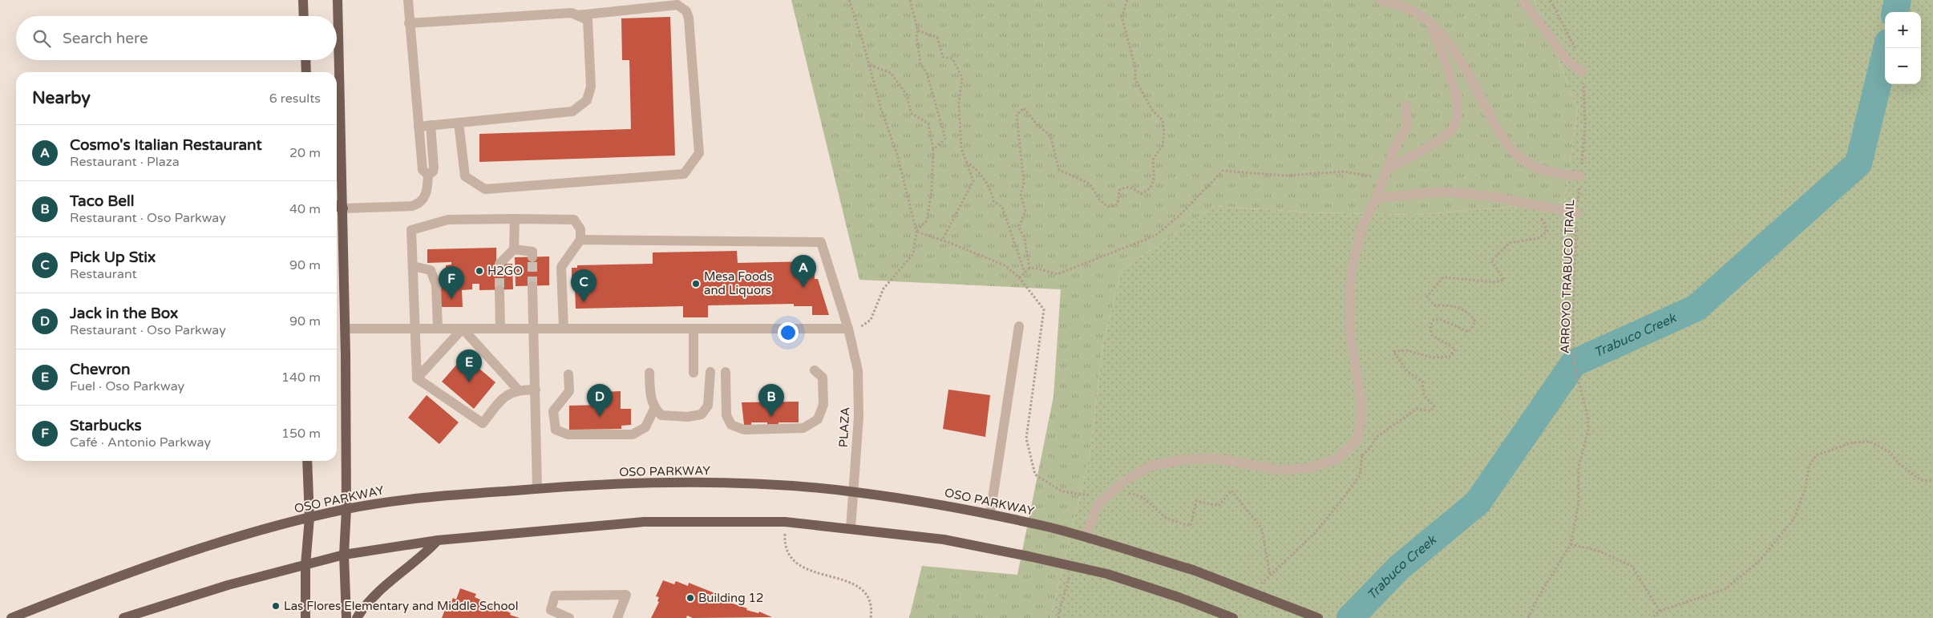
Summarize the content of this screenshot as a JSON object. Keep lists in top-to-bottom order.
{
  "streets": {
    "main road": ["OSO PARKWAY"],
    "street": ["PLAZA"],
    "path": ["ARROYO TRABUCO TRAIL"]
  },
  "crossings": [
    ["PLAZA", "OSO PARKWAY"]
  ],
  "water": ["Trabuco Creek"],
  "places": [
    "H2GO",
    "Mesa Foods and Liquors",
    "Building 12",
    "Las Flores Elementary and Middle School"
  ],
  "page": {
    "map_buttons": ["+", "−"],
    "search": "Search here",
    "heading": ["Nearby", "6 results"],
    "list": [
      {
        "mark": "A",
        "name": "Cosmo's Italian Restaurant",
        "note": "Restaurant · Plaza",
        "value": "20 m"
      },
      {
        "mark": "B",
        "name": "Taco Bell",
        "note": "Restaurant · Oso Parkway",
        "value": "40 m"
      },
      {
        "mark": "C",
        "name": "Pick Up Stix",
        "note": "Restaurant",
        "value": "90 m"
      },
      {
        "mark": "D",
        "name": "Jack in the Box",
        "note": "Restaurant · Oso Parkway",
        "value": "90 m"
      },
      {
        "mark": "E",
        "name": "Chevron",
        "note": "Fuel · Oso Parkway",
        "value": "140 m"
      },
      {
        "mark": "F",
        "name": "Starbucks",
        "note": "Café · Antonio Parkway",
        "value": "150 m"
      }
    ],
    "pins": [
      "A",
      "F",
      "C",
      "E",
      "B",
      "D"
    ]
  }
}
